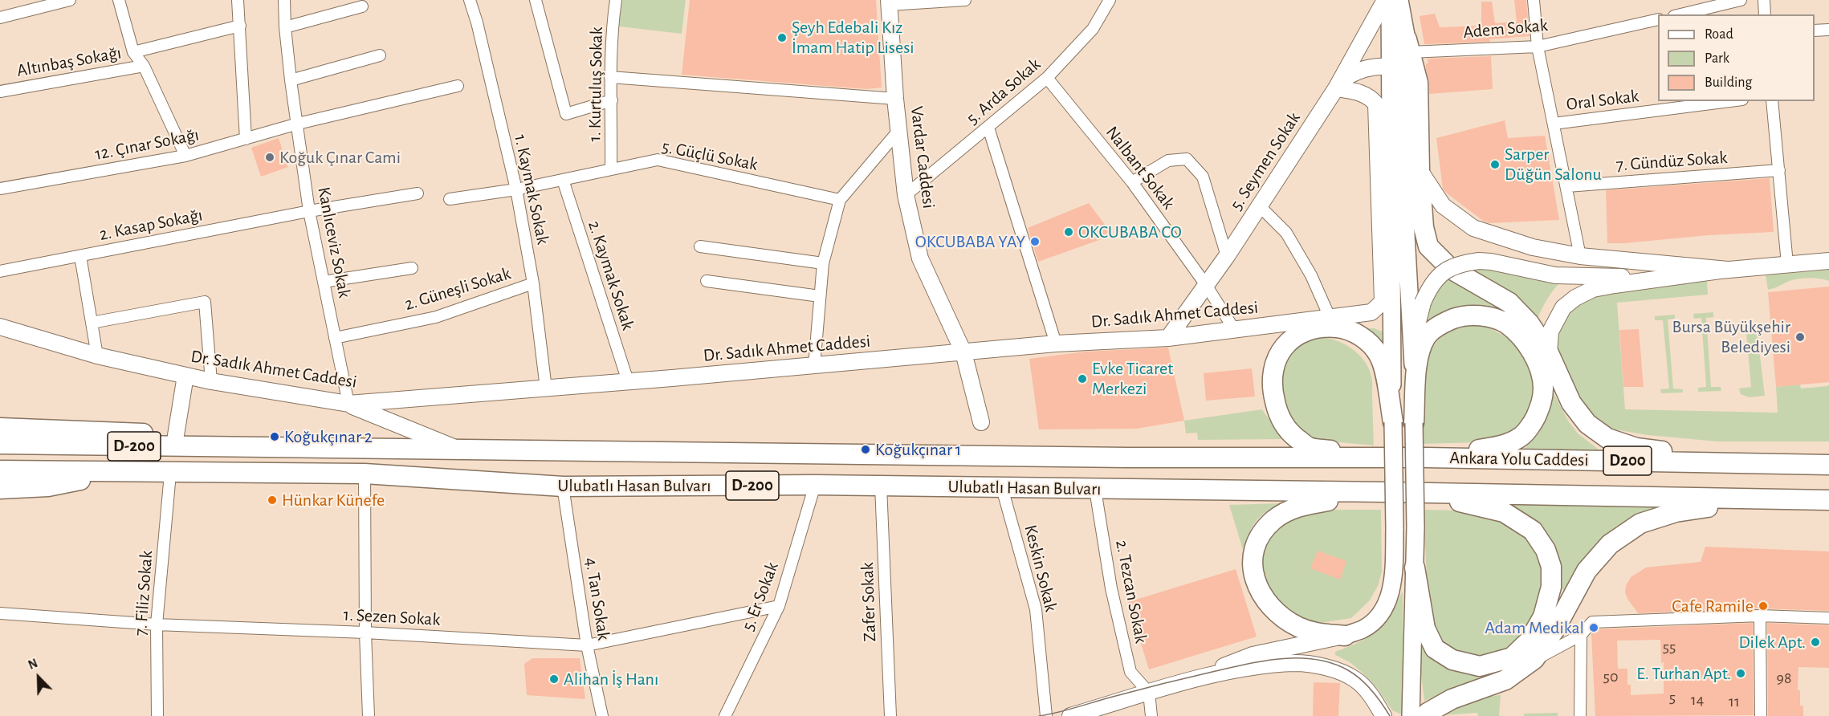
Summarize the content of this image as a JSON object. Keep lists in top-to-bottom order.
{
  "streets": {
    "highway": [
      "D-200",
      "Ankara Yolu Caddesi",
      "D200",
      "Ulubatlı Hasan Bulvarı"
    ],
    "street": [
      "Adem Sokak",
      "Altınbaş Sokağı",
      "1. Kurtuluş Sokak",
      "5. Arda Sokak",
      "Oral Sokak",
      "12. Çınar Sokağı",
      "5. Güçlü Sokak",
      "Vardar Caddesi",
      "5. Seymen Sokak",
      "7. Gündüz Sokak",
      "Nalbant Sokak",
      "1. Kaymak Sokak",
      "2. Kasap Sokağı",
      "Kanlıceviz Sokak",
      "2. Kaymak Sokak",
      "2. Güneşli Sokak",
      "Dr. Sadık Ahmet Caddesi",
      "Keskin Sokak",
      "2. Tezcan Sokak",
      "7. Filiz Sokak",
      "5. Er Sokak",
      "4. Tan Sokak",
      "Zafer Sokak",
      "1. Sezen Sokak"
    ]
  },
  "crossings": [
    ["1. Kurtuluş Sokak", "5. Güçlü Sokak"],
    ["5. Arda Sokak", "Vardar Caddesi"],
    ["5. Arda Sokak", "Nalbant Sokak"],
    ["12. Çınar Sokağı", "Kanlıceviz Sokak"],
    ["5. Güçlü Sokak", "1. Kaymak Sokak"],
    ["5. Güçlü Sokak", "2. Kaymak Sokak"],
    ["Vardar Caddesi", "Dr. Sadık Ahmet Caddesi"],
    ["5. Seymen Sokak", "Nalbant Sokak"],
    ["5. Seymen Sokak", "Dr. Sadık Ahmet Caddesi"],
    ["Nalbant Sokak", "Dr. Sadık Ahmet Caddesi"],
    ["1. Kaymak Sokak", "2. Güneşli Sokak"],
    ["1. Kaymak Sokak", "Dr. Sadık Ahmet Caddesi"],
    ["2. Kasap Sokağı", "Kanlıceviz Sokak"],
    ["Kanlıceviz Sokak", "2. Güneşli Sokak"],
    ["Kanlıceviz Sokak", "Dr. Sadık Ahmet Caddesi"],
    ["2. Kaymak Sokak", "Dr. Sadık Ahmet Caddesi"],
    ["Ankara Yolu Caddesi", "Ulubatlı Hasan Bulvarı"],
    ["Ulubatlı Hasan Bulvarı", "Keskin Sokak"],
    ["Ulubatlı Hasan Bulvarı", "2. Tezcan Sokak"],
    ["Ulubatlı Hasan Bulvarı", "7. Filiz Sokak"],
    ["Ulubatlı Hasan Bulvarı", "5. Er Sokak"],
    ["Ulubatlı Hasan Bulvarı", "4. Tan Sokak"],
    ["Ulubatlı Hasan Bulvarı", "Zafer Sokak"],
    ["7. Filiz Sokak", "1. Sezen Sokak"],
    ["5. Er Sokak", "1. Sezen Sokak"],
    ["4. Tan Sokak", "1. Sezen Sokak"]
  ],
  "places": [
    "Şeyh Edebali Kız İmam Hatip Lisesi",
    "Koğuk Çınar Cami",
    "Sarper Düğün Salonu",
    "OKCUBABA CO",
    "OKCUBABA YAY",
    "Bursa Büyükşehir Belediyesi",
    "Evke Ticaret Merkezi",
    "Koğukçınar 2",
    "Koğukçınar 1",
    "Hünkar Künefe",
    "Cafe Ramile",
    "Adam Medikal",
    "Dilek Apt.",
    "E. Turhan Apt.",
    "Alihan İş Hanı"
  ],
  "house_numbers": [
    "55",
    "50",
    "98",
    "5",
    "14",
    "11"
  ],
  "legend": ["Road", "Park", "Building"],
  "north": "top left"
}
